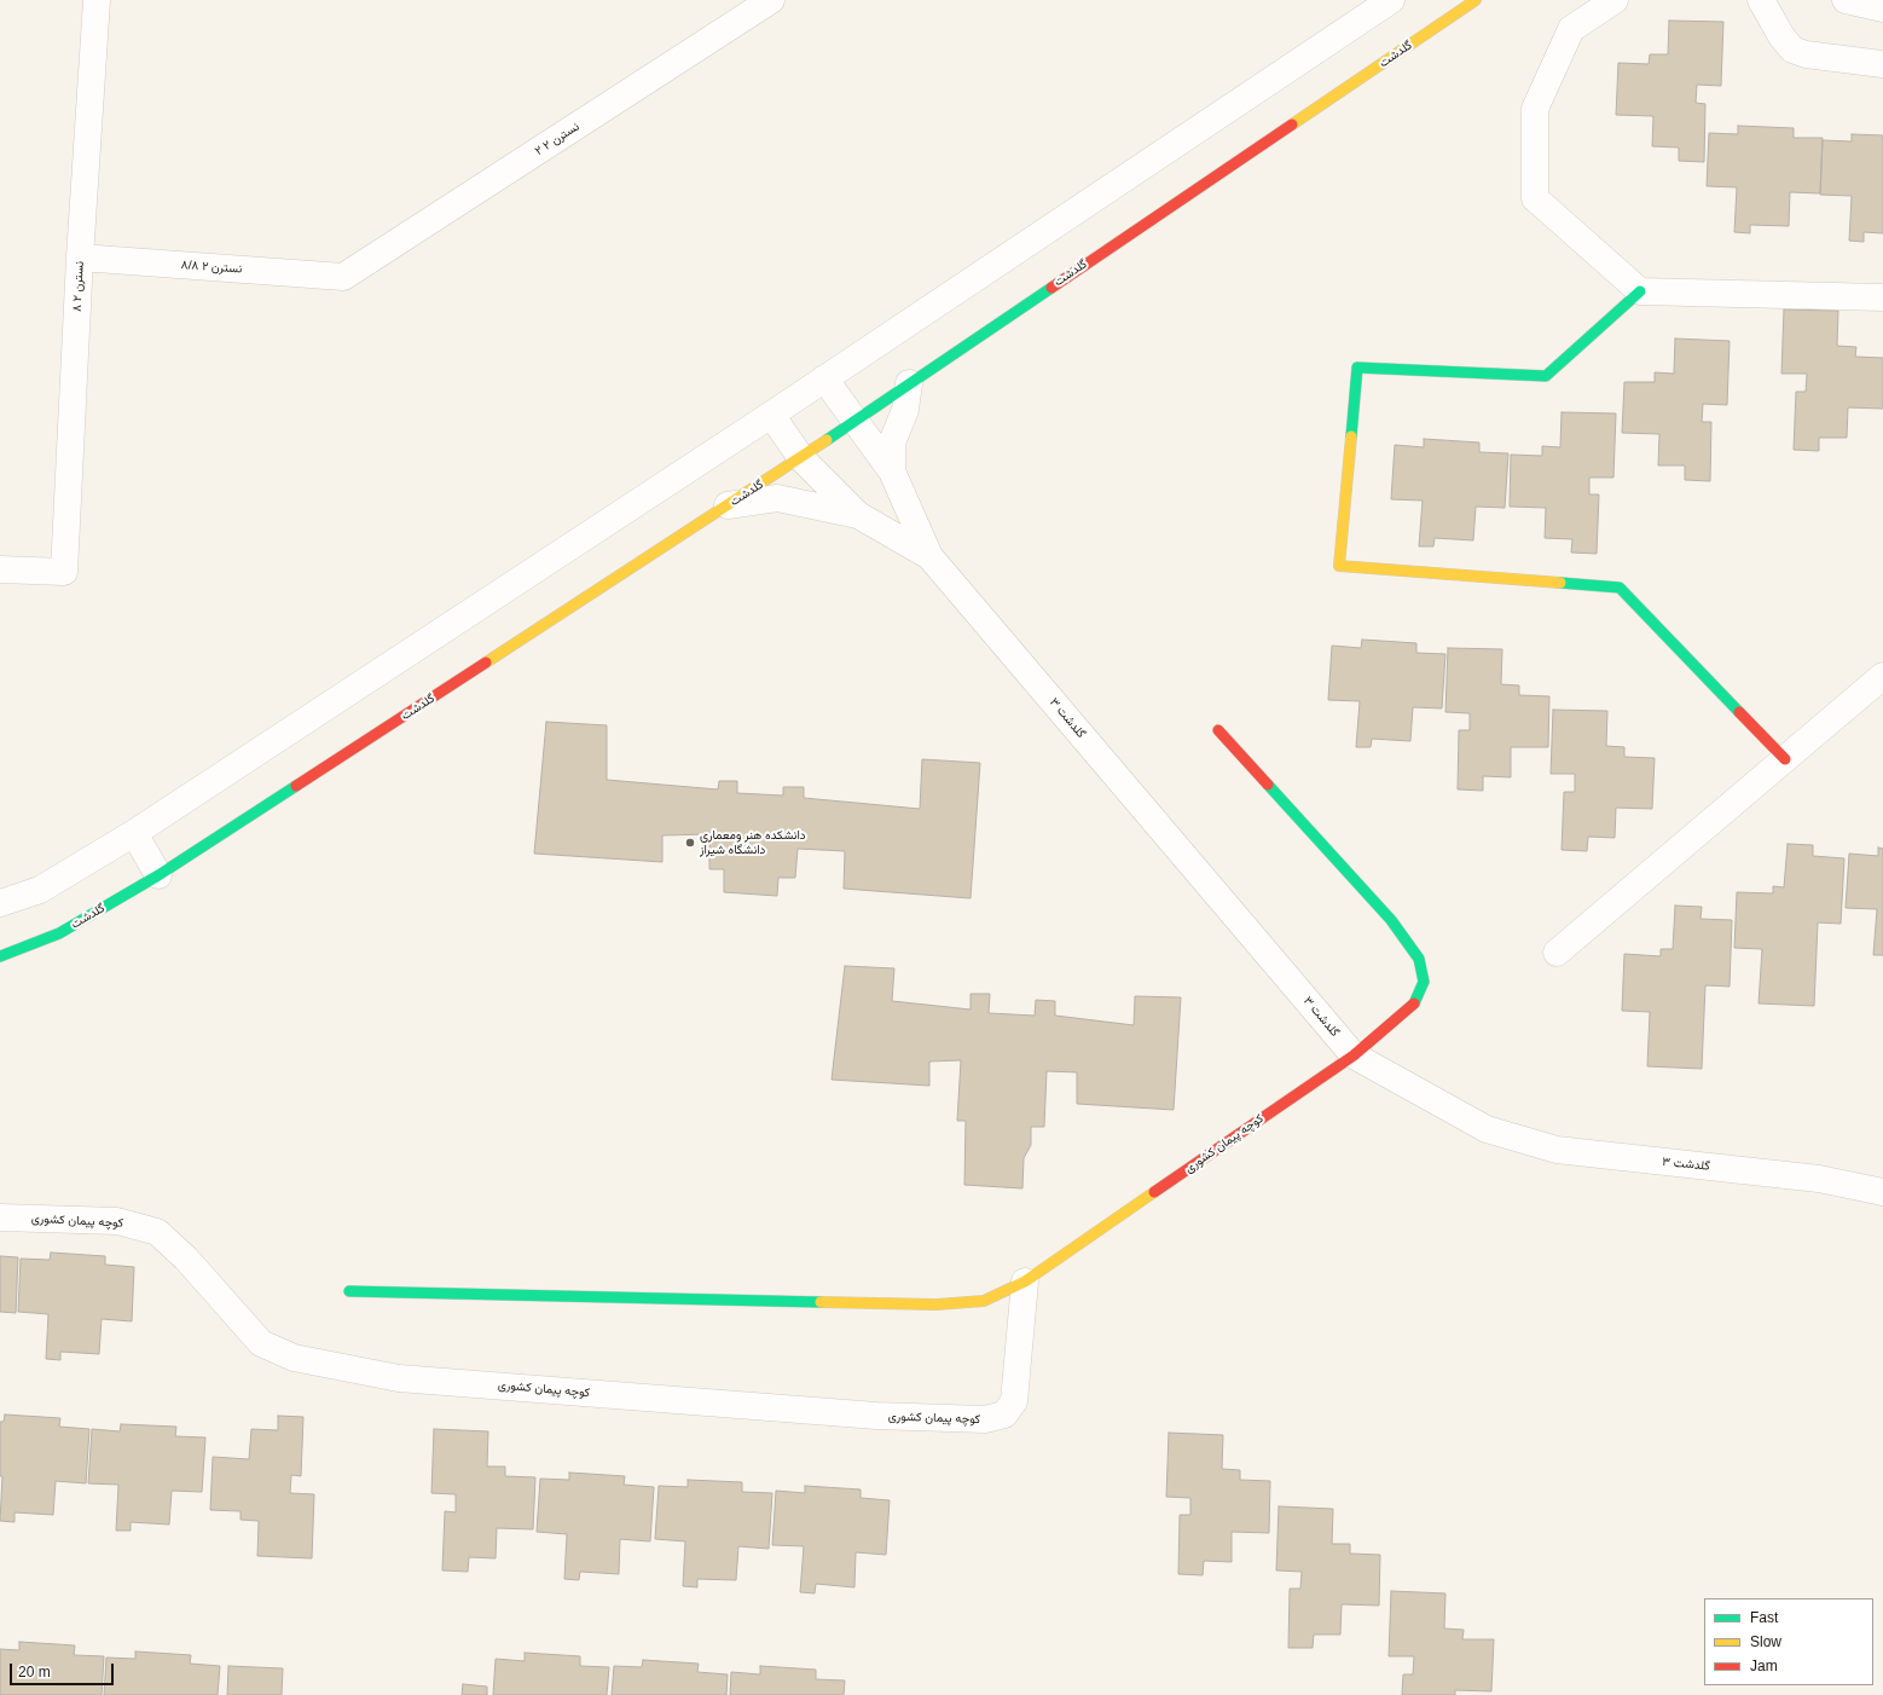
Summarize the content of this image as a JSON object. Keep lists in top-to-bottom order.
{
  "streets": {
    "street": [
      "گلدشت",
      "۲ نسترن ۲",
      "۸/۸ نسترن ۲",
      "۸ نسترن ۲",
      "گلدشت ۳",
      "کوچه پیمان کشوری"
    ]
  },
  "crossings": [
    ["۲ نسترن ۲", "۸/۸ نسترن ۲"],
    ["۸/۸ نسترن ۲", "۸ نسترن ۲"],
    ["گلدشت ۳", "کوچه پیمان کشوری"]
  ],
  "places": ["دانشکده هنر‌ ومعماری دانشگاه شیراز"],
  "legend": ["Fast", "Slow", "Jam"],
  "scale_bar": "20 m"
}
